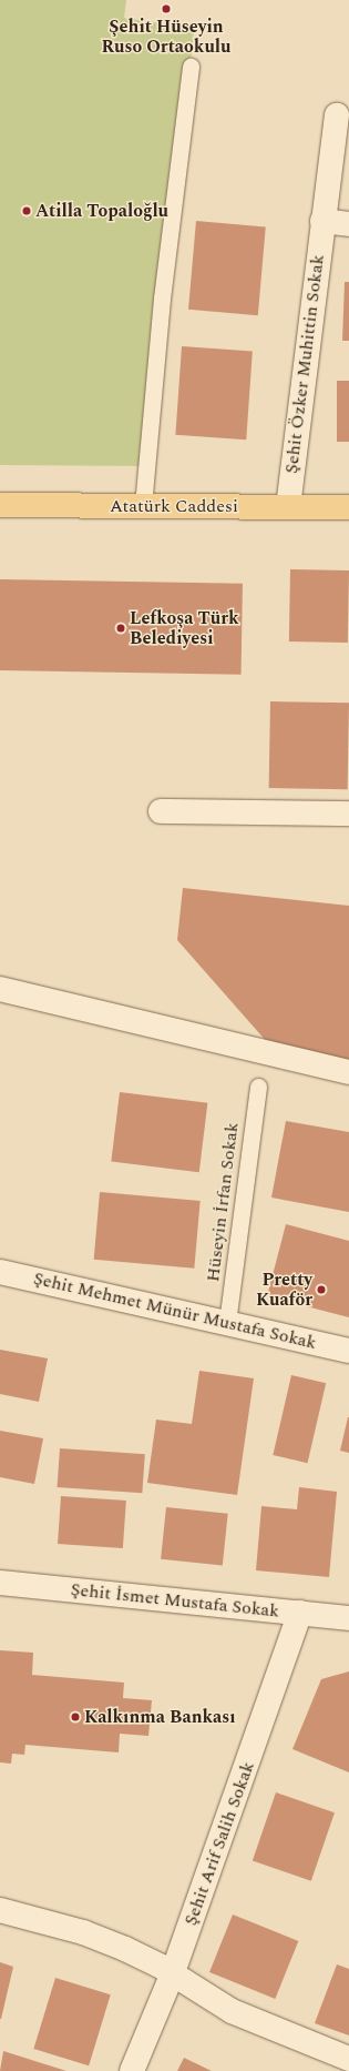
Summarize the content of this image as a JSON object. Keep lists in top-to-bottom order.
{
  "streets": {
    "main road": ["Atatürk Caddesi"],
    "street": [
      "Şehit Özker Muhittin Sokak",
      "Şehit Mehmet Münür Mustafa Sokak",
      "Şehit İsmet Mustafa Sokak",
      "Şehit Arif Salih Sokak"
    ],
    "lane": ["Hüseyin İrfan Sokak"]
  },
  "crossings": [
    ["Şehit Özker Muhittin Sokak", "Atatürk Caddesi"],
    ["Hüseyin İrfan Sokak", "Şehit Mehmet Münür Mustafa Sokak"],
    ["Şehit İsmet Mustafa Sokak", "Şehit Arif Salih Sokak"]
  ],
  "places": [
    "Şehit Hüseyin Ruso Ortaokulu",
    "Atilla Topaloğlu",
    "Lefkoşa Türk Belediyesi",
    "Pretty Kuaför",
    "Kalkınma Bankası"
  ]
}
